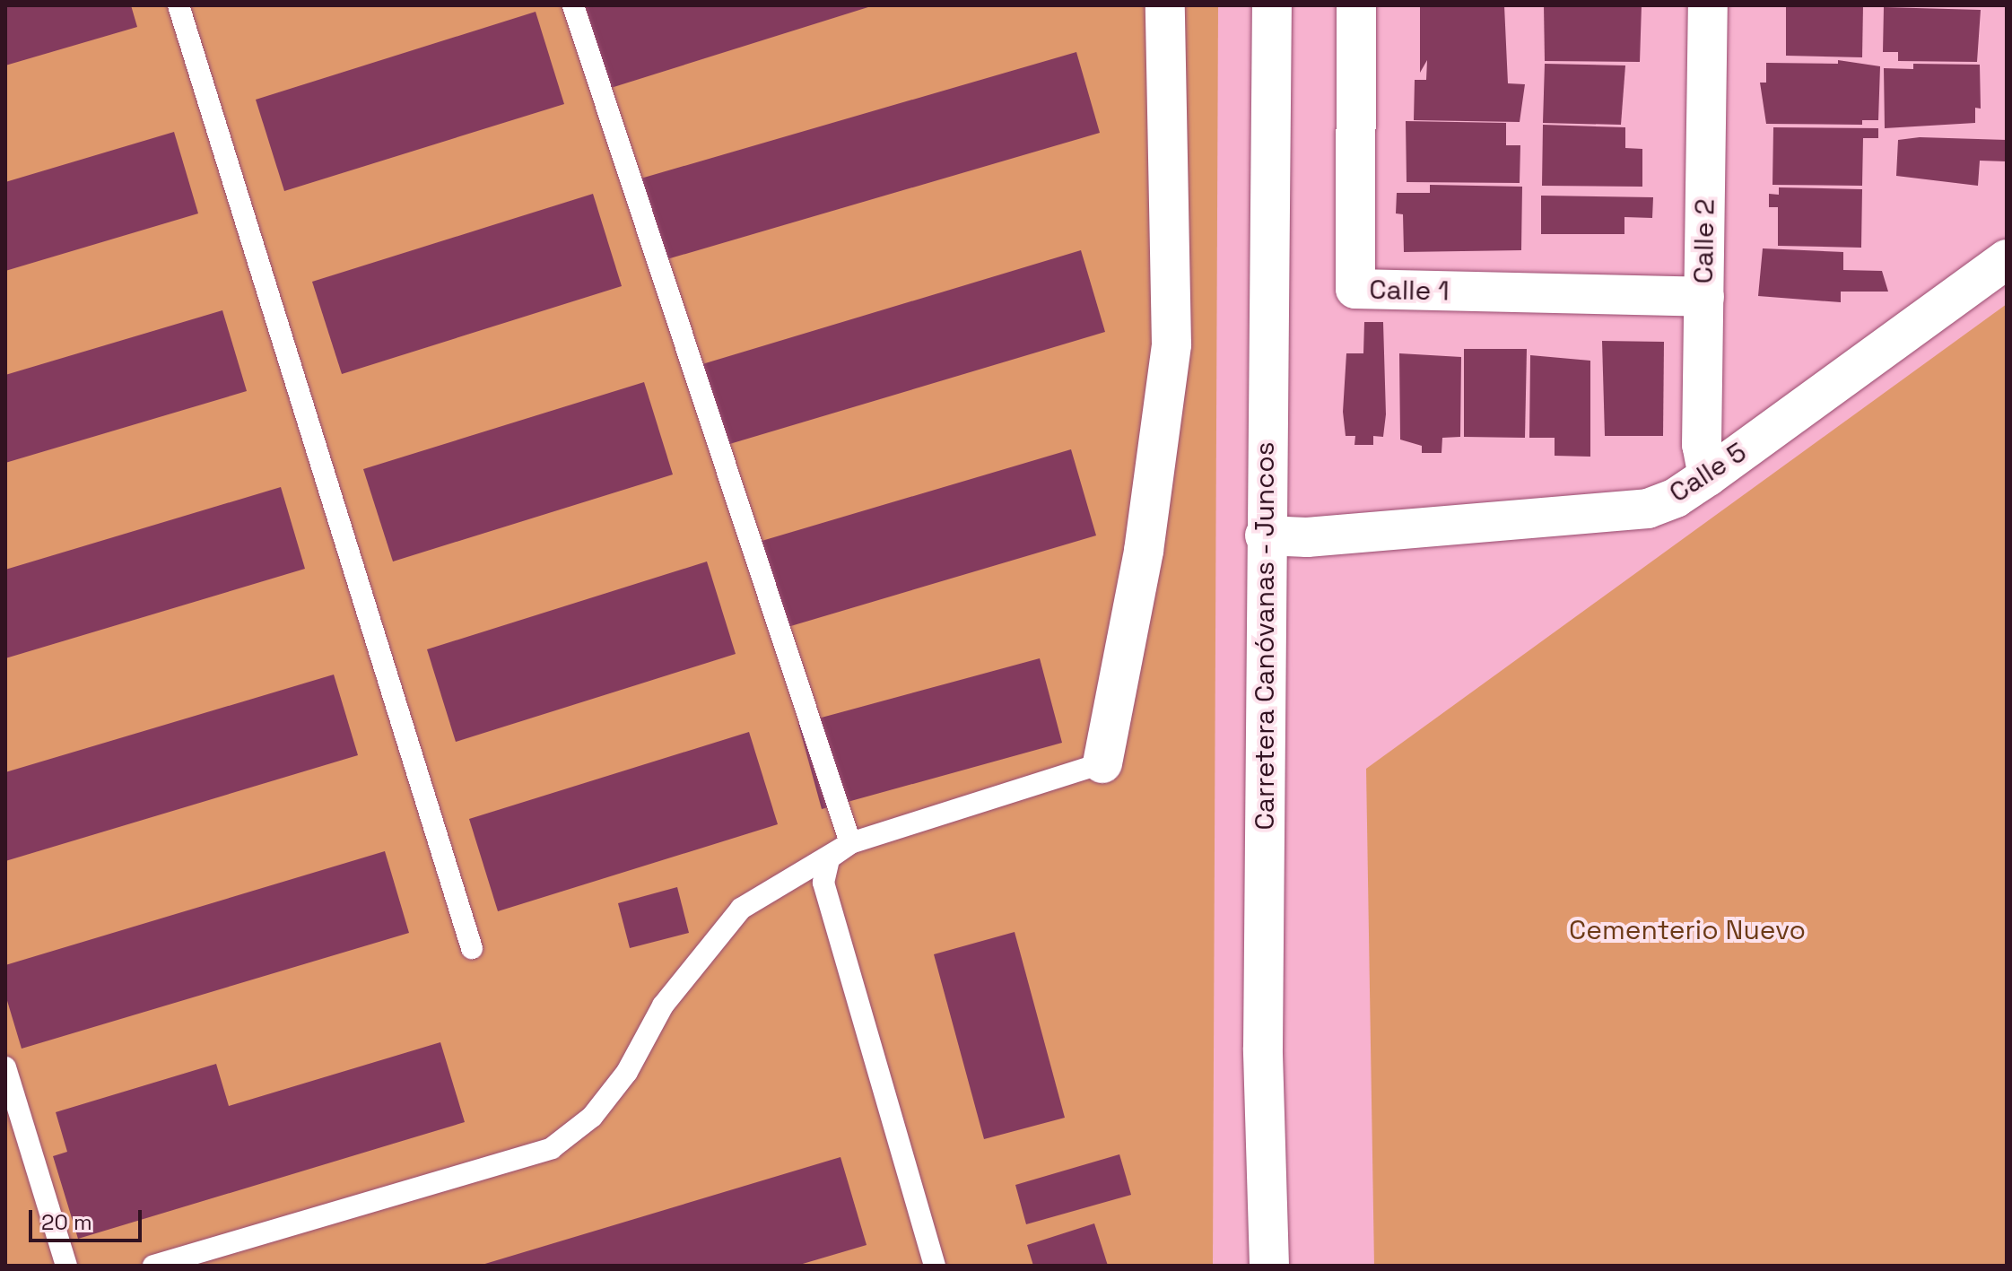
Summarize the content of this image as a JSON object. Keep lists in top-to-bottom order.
{
  "streets": {
    "street": [
      "Calle 2",
      "Calle 1",
      "Calle 5",
      "Carretera Canóvanas - Juncos"
    ]
  },
  "crossings": [
    ["Calle 2", "Calle 1"],
    ["Calle 2", "Calle 5"],
    ["Calle 5", "Carretera Canóvanas - Juncos"]
  ],
  "parks": ["Cementerio Nuevo"],
  "scale_bar": "20 m"
}
